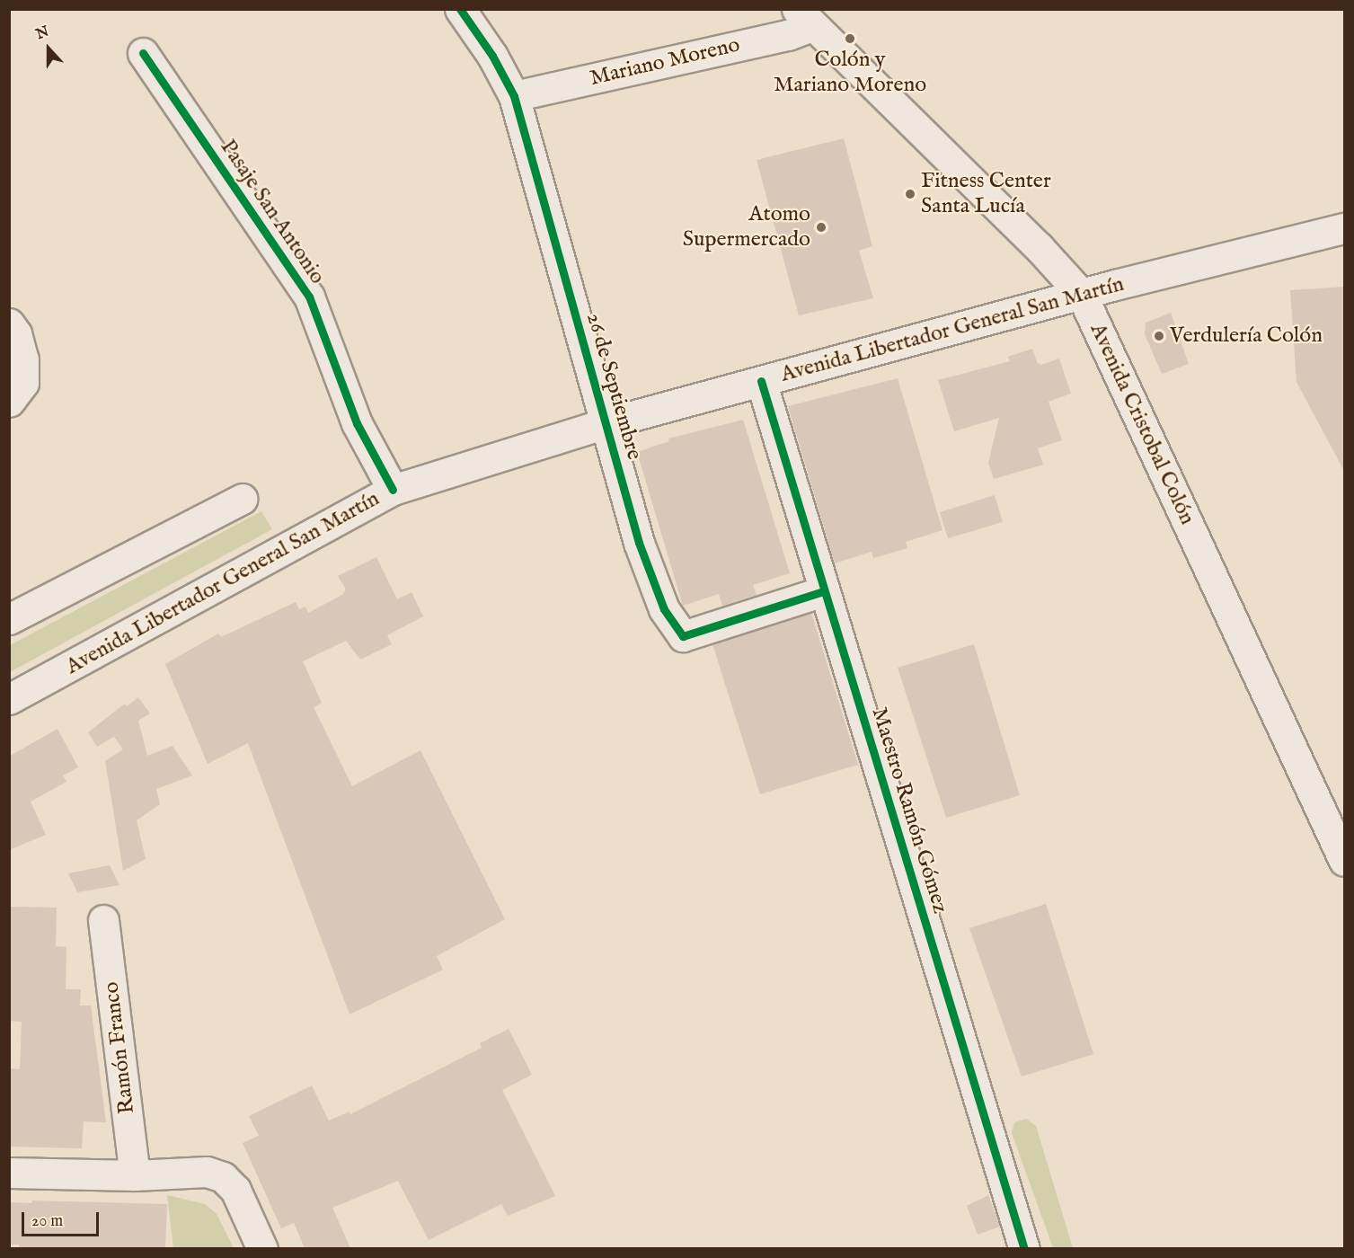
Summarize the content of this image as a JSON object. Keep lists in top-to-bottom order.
{
  "streets": {
    "street": [
      "Mariano Moreno",
      "Pasaje San Antonio",
      "Avenida Libertador General San Martín",
      "26 de Septiembre",
      "Avenida Cristobal Colón",
      "Maestro Ramón Gómez",
      "Ramón Franco"
    ]
  },
  "crossings": [
    ["Mariano Moreno", "26 de Septiembre"],
    ["Mariano Moreno", "Avenida Cristobal Colón"],
    ["Pasaje San Antonio", "Avenida Libertador General San Martín"],
    ["Avenida Libertador General San Martín", "26 de Septiembre"],
    ["Avenida Libertador General San Martín", "Avenida Cristobal Colón"],
    ["Avenida Libertador General San Martín", "Maestro Ramón Gómez"],
    ["26 de Septiembre", "Maestro Ramón Gómez"]
  ],
  "places": [
    "Colón y Mariano Moreno",
    "Fitness Center Santa Lucía",
    "Atomo Supermercado",
    "Verdulería Colón"
  ],
  "scale_bar": "20 m",
  "north": "top"
}
